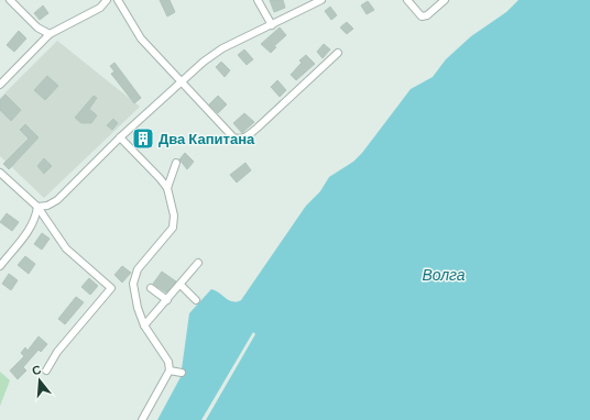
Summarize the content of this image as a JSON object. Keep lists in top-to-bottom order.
{
  "water": ["Волга"],
  "places": {
    "building": ["Два Капитана"]
  },
  "north": "top"
}
